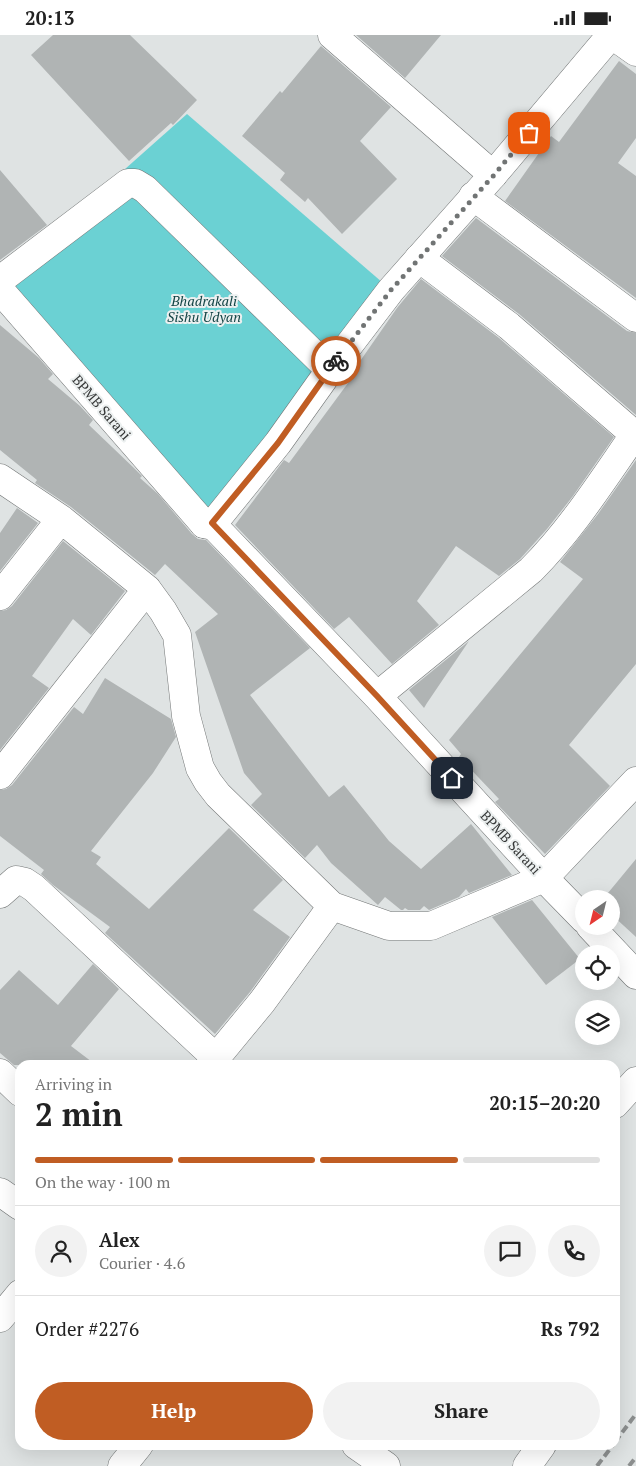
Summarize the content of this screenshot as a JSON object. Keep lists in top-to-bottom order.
{
  "streets": {
    "street": ["BPMB Sarani"]
  },
  "parks": ["Bhadrakali Sishu Udyan"],
  "north": "bottom left",
  "page": {
    "status": "20:13",
    "heading": ["2 min", "Arriving in", "20:15–20:20"],
    "panel": [
      "Alex",
      "Courier · 4.6",
      "Order #2276",
      "Rs 792"
    ],
    "bar": "On the way · 100 m",
    "buttons": ["Help", "Share"]
  }
}
